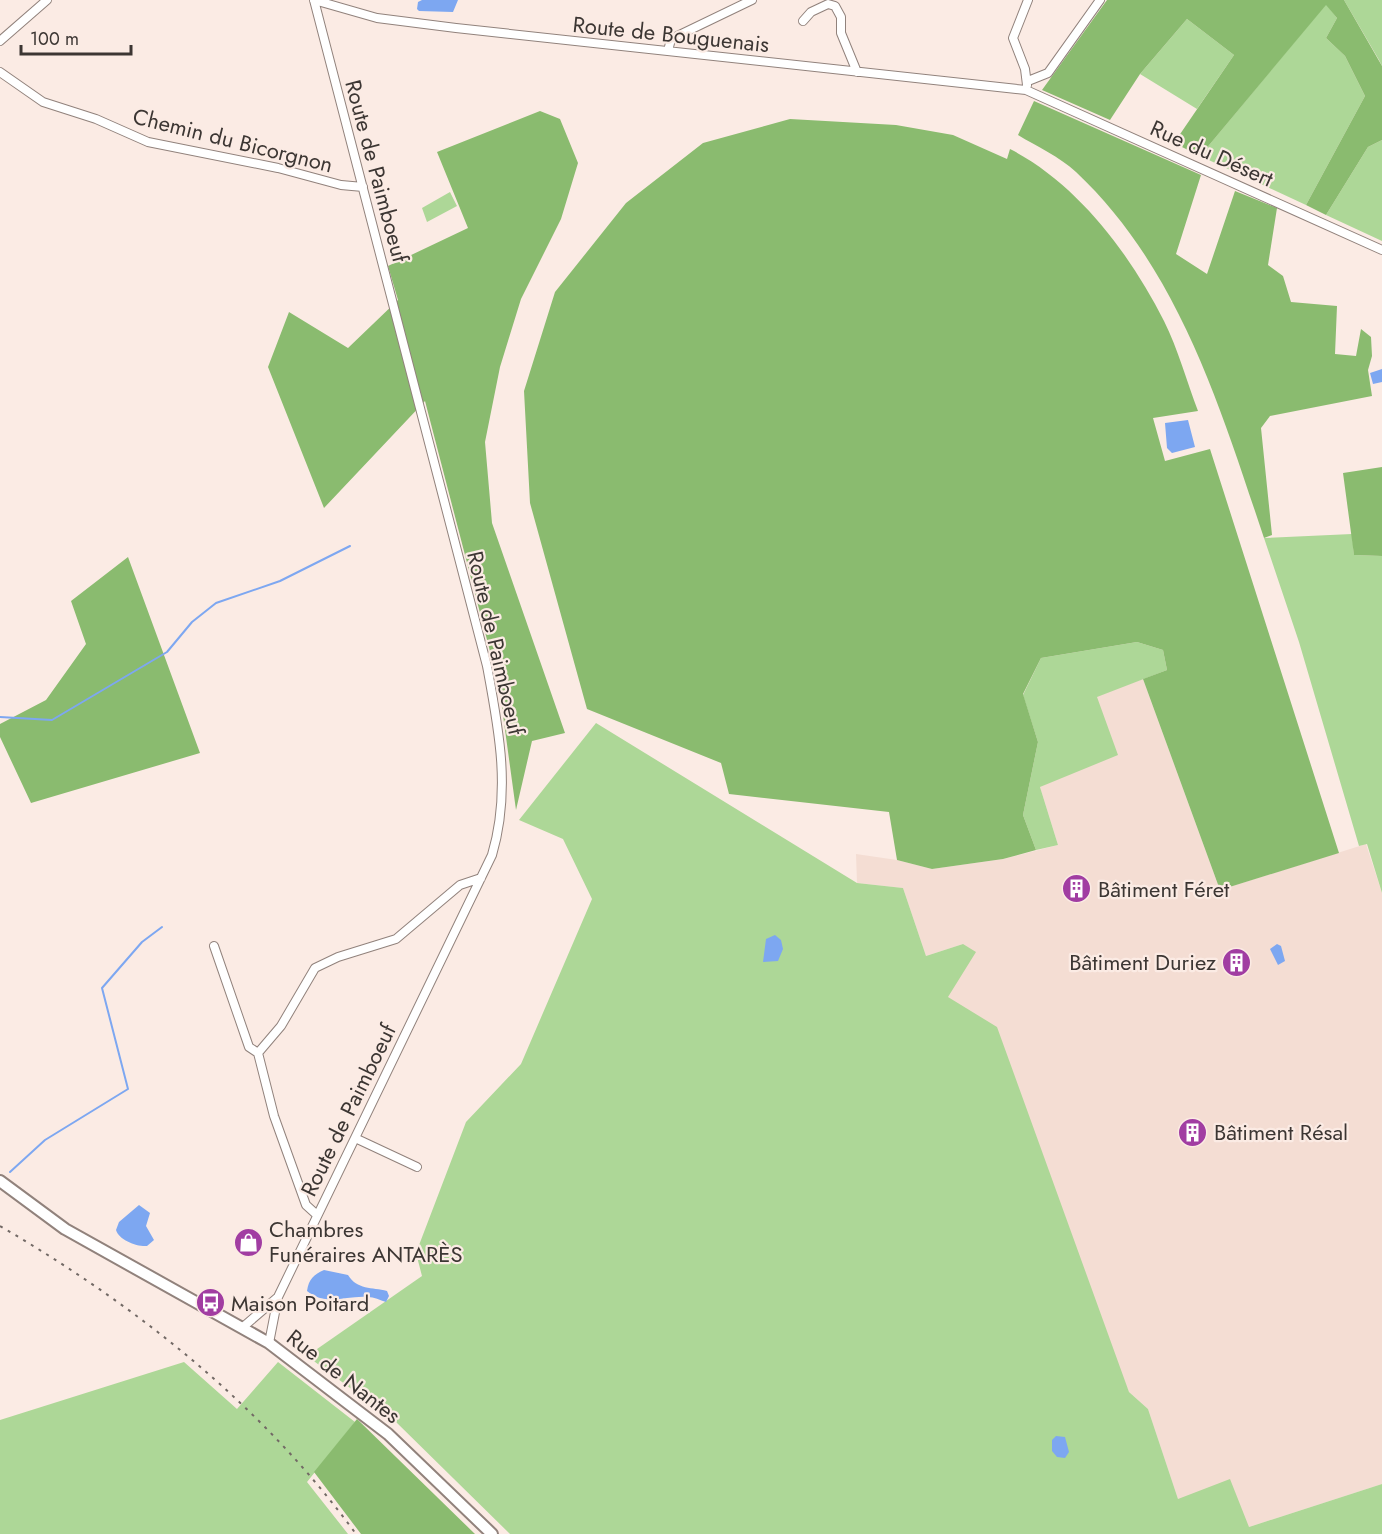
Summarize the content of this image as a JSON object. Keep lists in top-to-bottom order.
{
  "streets": {
    "main road": ["Rue de Nantes"],
    "street": [
      "Route de Bouguenais",
      "Chemin du Bicorgnon",
      "Rue du Désert",
      "Route de Paimboeuf"
    ]
  },
  "crossings": [
    ["Route de Bouguenais", "Rue du Désert"],
    ["Route de Bouguenais", "Route de Paimboeuf"],
    ["Chemin du Bicorgnon", "Route de Paimboeuf"],
    ["Route de Paimboeuf", "Rue de Nantes"]
  ],
  "places": {
    "building": ["Bâtiment Féret", "Bâtiment Duriez", "Bâtiment Résal"],
    "shop": ["Chambres Funéraires ANTARÈS"],
    "bus stop": ["Maison Poitard"]
  },
  "scale_bar": "100 m"
}
